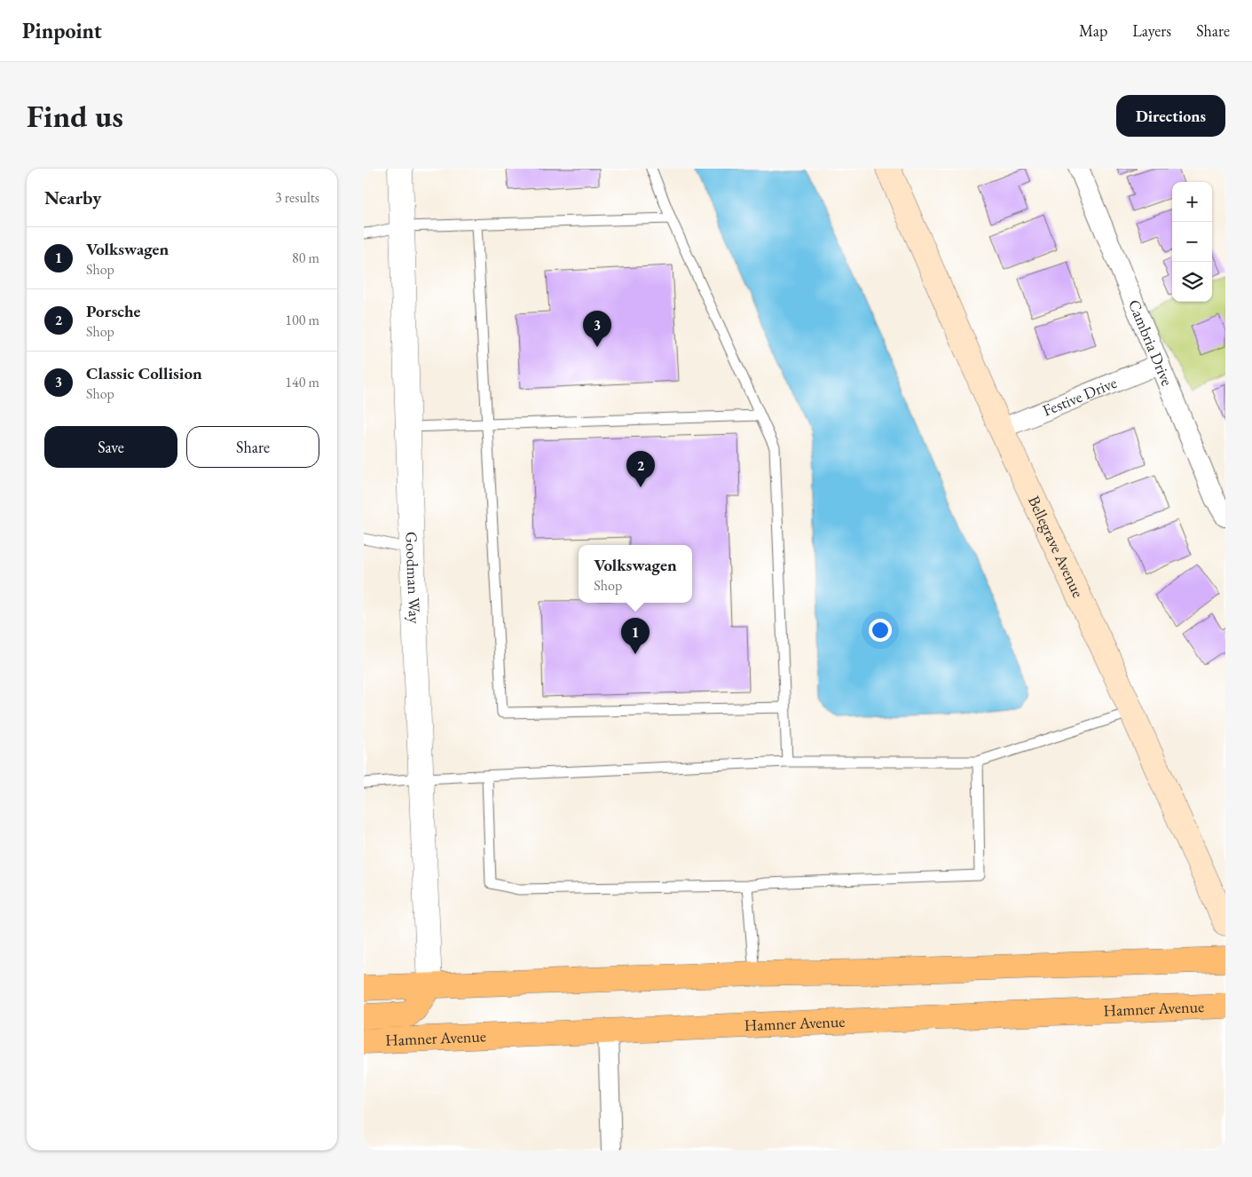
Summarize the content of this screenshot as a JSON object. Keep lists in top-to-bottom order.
{
  "streets": {
    "main road": ["Bellegrave Avenue", "Hamner Avenue"],
    "street": ["Cambria Drive", "Festive Drive", "Goodman Way"]
  },
  "crossings": [
    ["Cambria Drive", "Festive Drive"],
    ["Festive Drive", "Bellegrave Avenue"]
  ],
  "page": {
    "header": "Pinpoint",
    "nav": ["Map", "Layers", "Share"],
    "buttons": [
      "Directions",
      ["Save", "Share"]
    ],
    "title": "Find us",
    "heading": ["Nearby", "3 results"],
    "map_buttons": ["+", "−"],
    "list": [
      {
        "mark": "1",
        "name": "Volkswagen",
        "note": "Shop",
        "value": "80 m"
      },
      {
        "mark": "2",
        "name": "Porsche",
        "note": "Shop",
        "value": "100 m"
      },
      {
        "mark": "3",
        "name": "Classic Collision",
        "note": "Shop",
        "value": "140 m"
      }
    ],
    "pins": ["3", "2", "1"],
    "popup": ["Volkswagen", "Shop"]
  }
}
